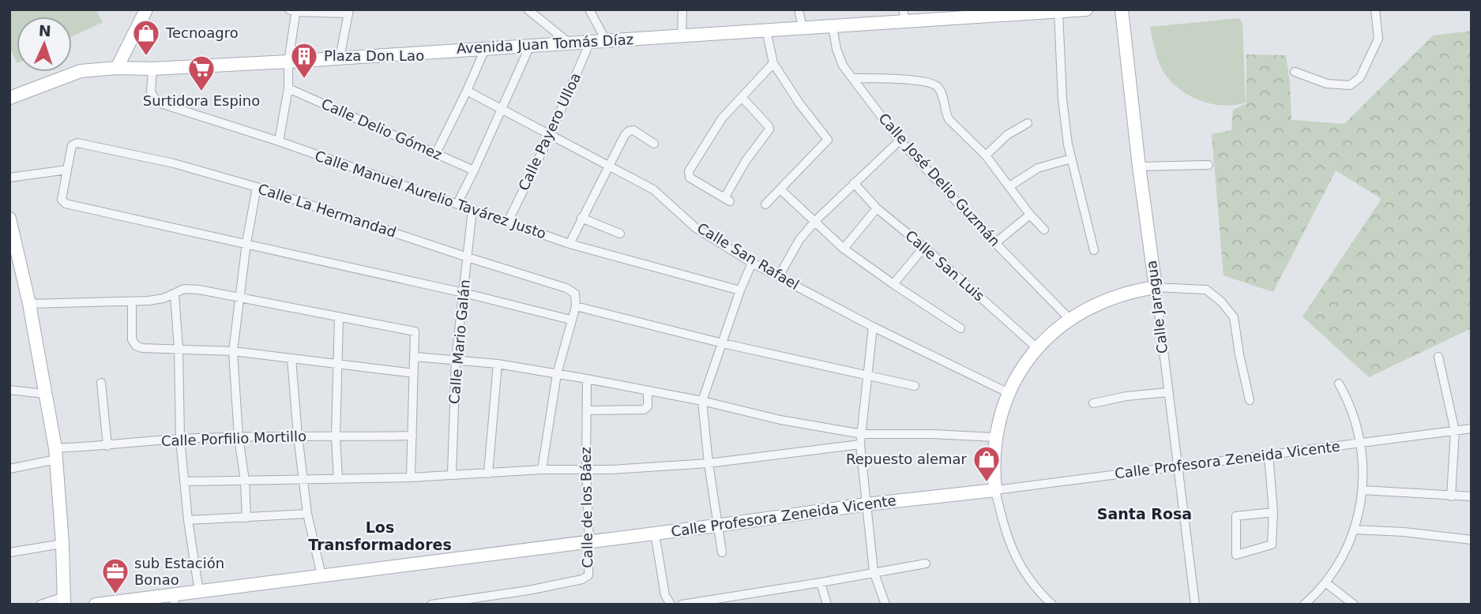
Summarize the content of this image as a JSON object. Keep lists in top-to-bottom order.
{
  "streets": {
    "street": [
      "Avenida Juan Tomás Díaz",
      "Calle Delio Gómez",
      "Calle Payero Ulloa",
      "Calle José Delio Guzmán",
      "Calle Manuel Aurelio Tavárez Justo",
      "Calle La Hermandad",
      "Calle San Rafael",
      "Calle San Luis",
      "Calle Jaragua",
      "Calle Mario Galán",
      "Calle Porfilio Mortillo",
      "Calle Profesora Zeneida Vicente",
      "Calle de los Báez"
    ]
  },
  "crossings": [
    ["Avenida Juan Tomás Díaz", "Calle Payero Ulloa"],
    ["Avenida Juan Tomás Díaz", "Calle José Delio Guzmán"],
    ["Avenida Juan Tomás Díaz", "Calle Manuel Aurelio Tavárez Justo"],
    ["Calle Payero Ulloa", "Calle Manuel Aurelio Tavárez Justo"],
    ["Calle Payero Ulloa", "Calle San Rafael"],
    ["Calle Manuel Aurelio Tavárez Justo", "Calle Mario Galán"],
    ["Calle La Hermandad", "Calle Mario Galán"],
    ["Calle Jaragua", "Calle Profesora Zeneida Vicente"],
    ["Calle Profesora Zeneida Vicente", "Calle de los Báez"]
  ],
  "districts": ["Santa Rosa", "Los Transformadores"],
  "places": {
    "shop": ["Tecnoagro", "Repuesto alemar"],
    "building": ["Plaza Don Lao"],
    "supermarket": ["Surtidora Espino"],
    "office": ["sub Estación Bonao"]
  },
  "north": "top"
}
